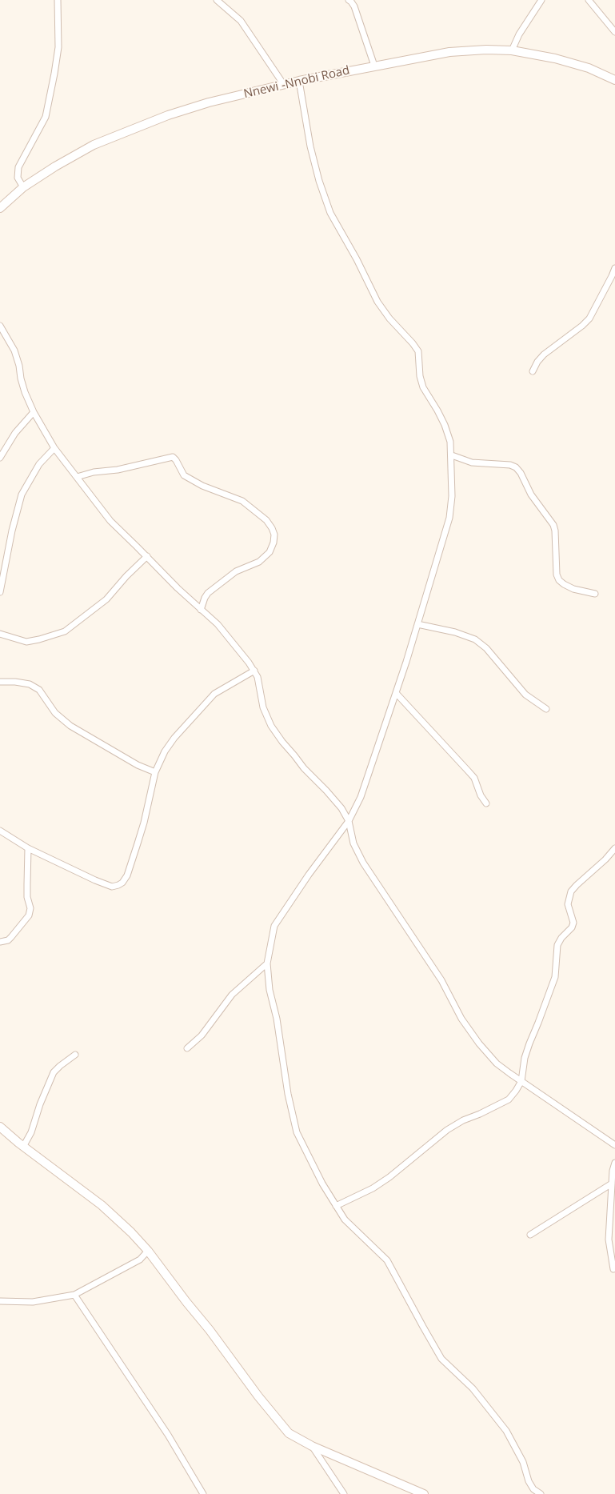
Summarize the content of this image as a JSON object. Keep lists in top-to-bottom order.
{
  "streets": {
    "main road": ["Nnewi -Nnobi Road"]
  }
}
